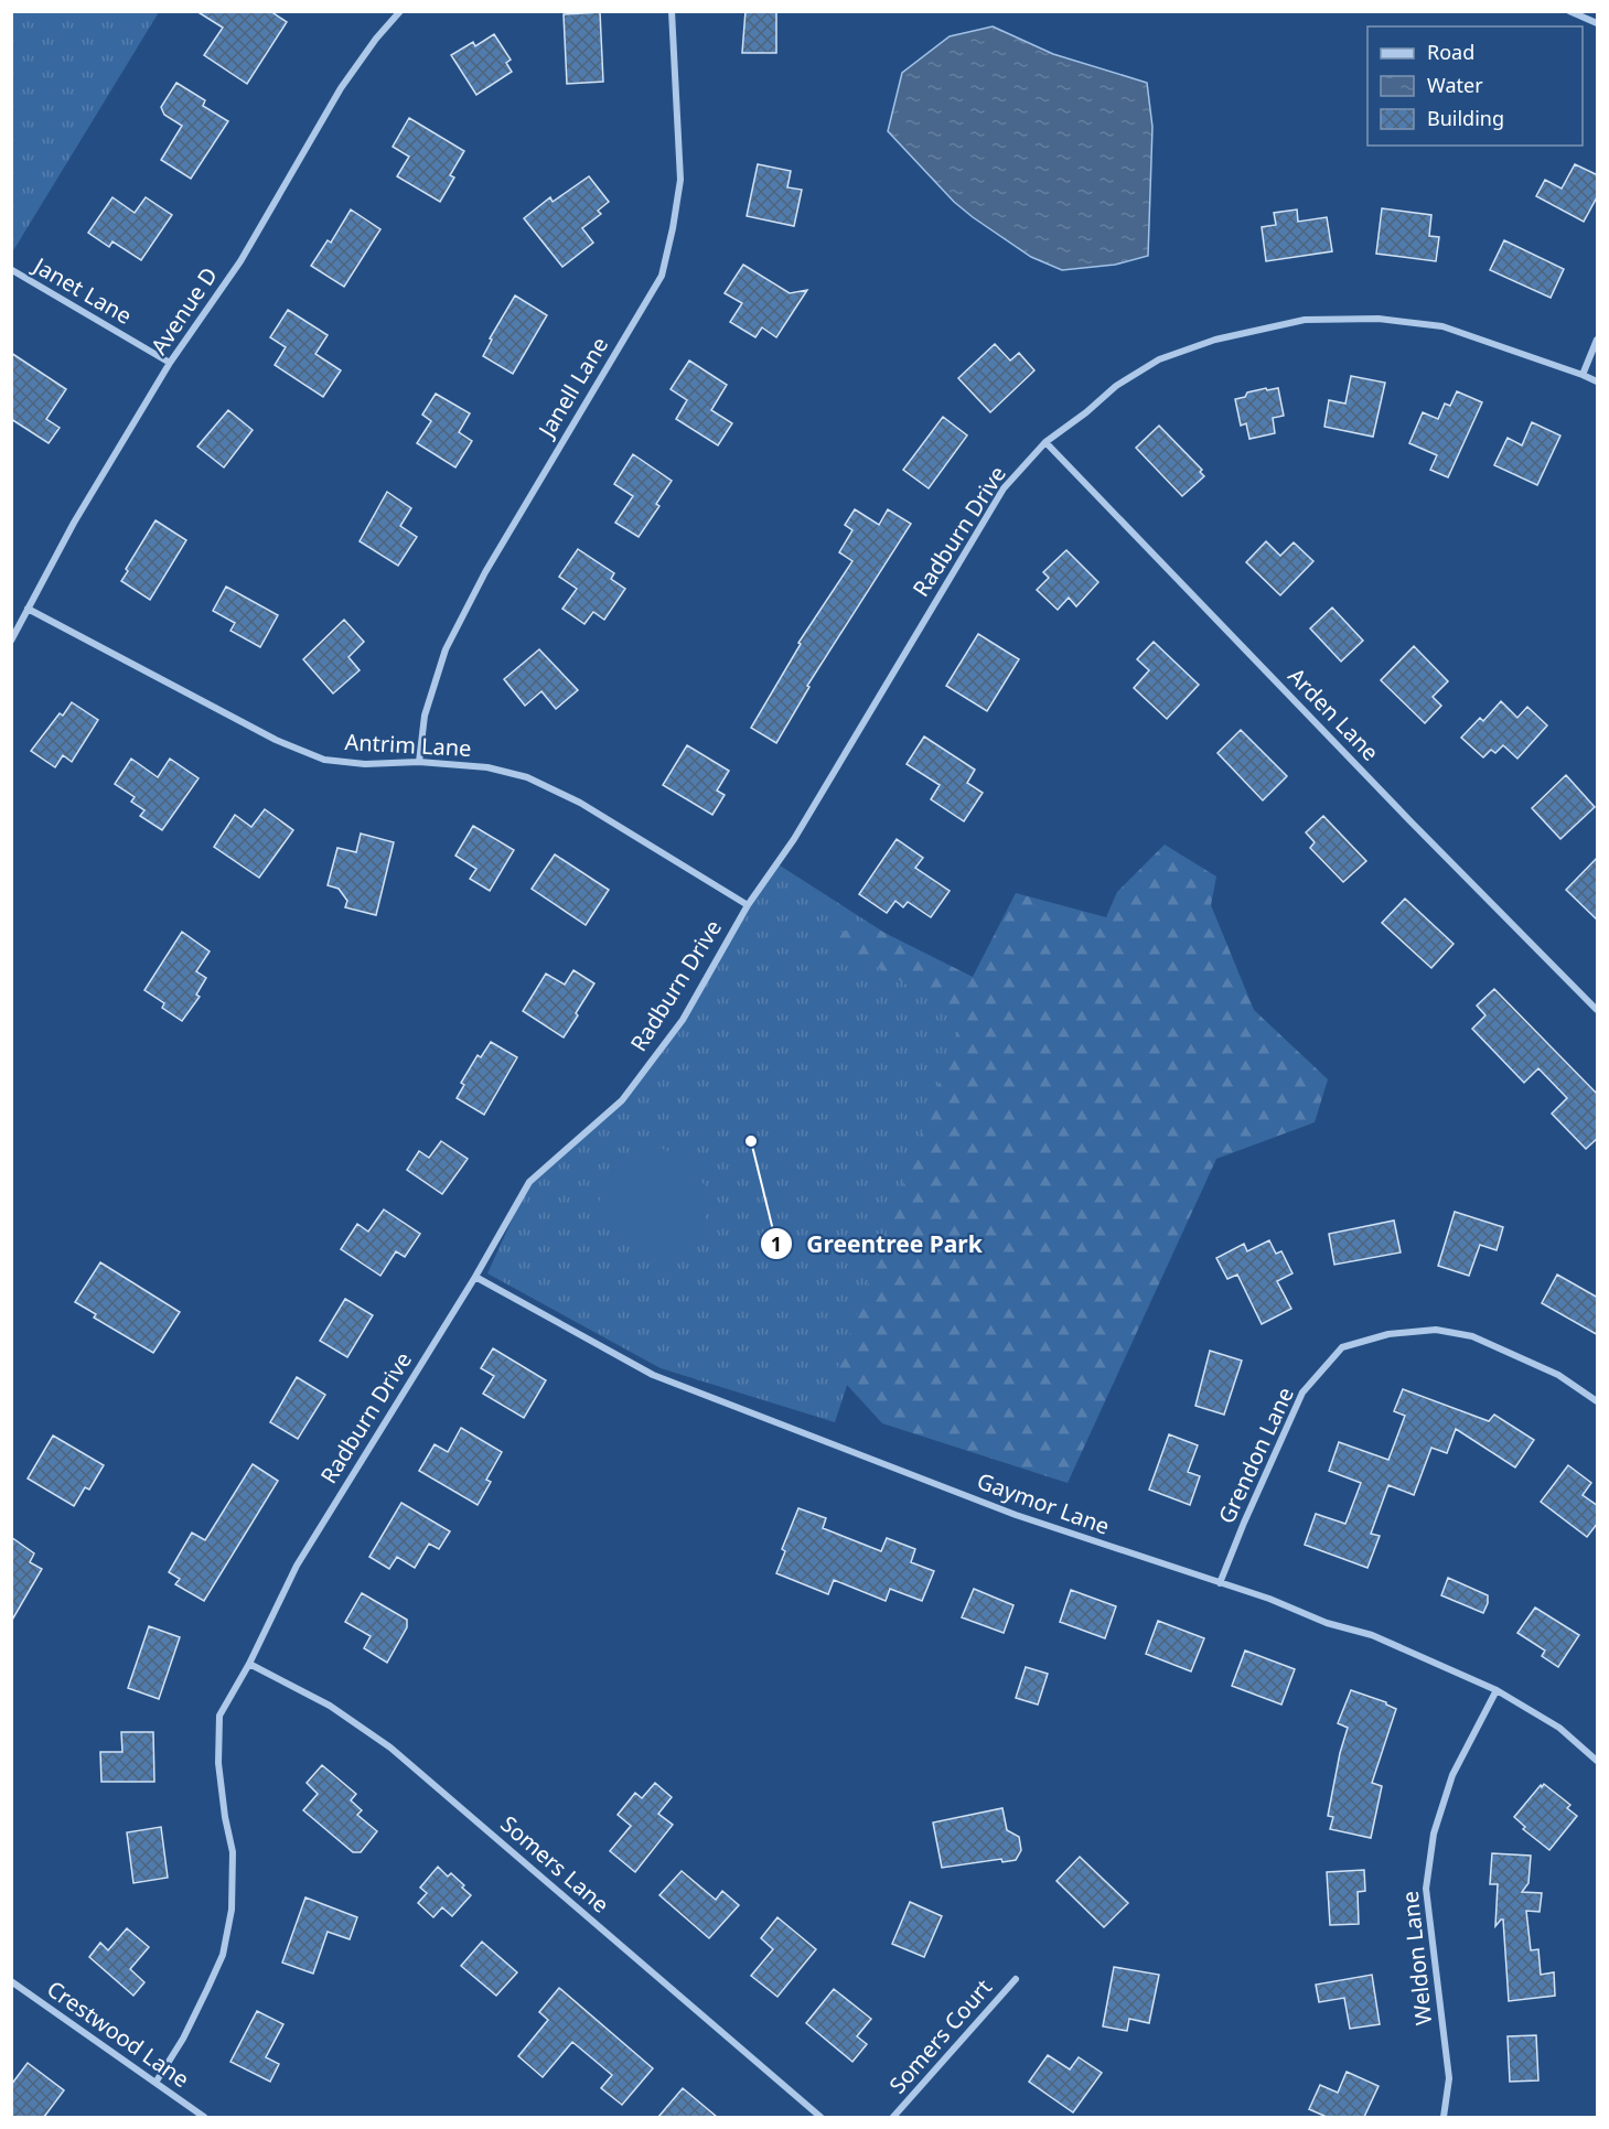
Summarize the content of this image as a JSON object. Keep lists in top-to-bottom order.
{
  "streets": {
    "street": [
      "Janet Lane",
      "Avenue D",
      "Janell Lane",
      "Radburn Drive",
      "Arden Lane",
      "Antrim Lane",
      "Grendon Lane",
      "Gaymor Lane",
      "Somers Lane",
      "Weldon Lane",
      "Crestwood Lane",
      "Somers Court"
    ]
  },
  "crossings": [
    ["Janet Lane", "Avenue D"],
    ["Avenue D", "Antrim Lane"],
    ["Janell Lane", "Antrim Lane"],
    ["Radburn Drive", "Arden Lane"],
    ["Radburn Drive", "Antrim Lane"],
    ["Radburn Drive", "Gaymor Lane"],
    ["Radburn Drive", "Somers Lane"],
    ["Radburn Drive", "Crestwood Lane"],
    ["Grendon Lane", "Gaymor Lane"],
    ["Gaymor Lane", "Weldon Lane"]
  ],
  "places": ["Greentree Park"],
  "legend": ["Road", "Water", "Building"]
}
